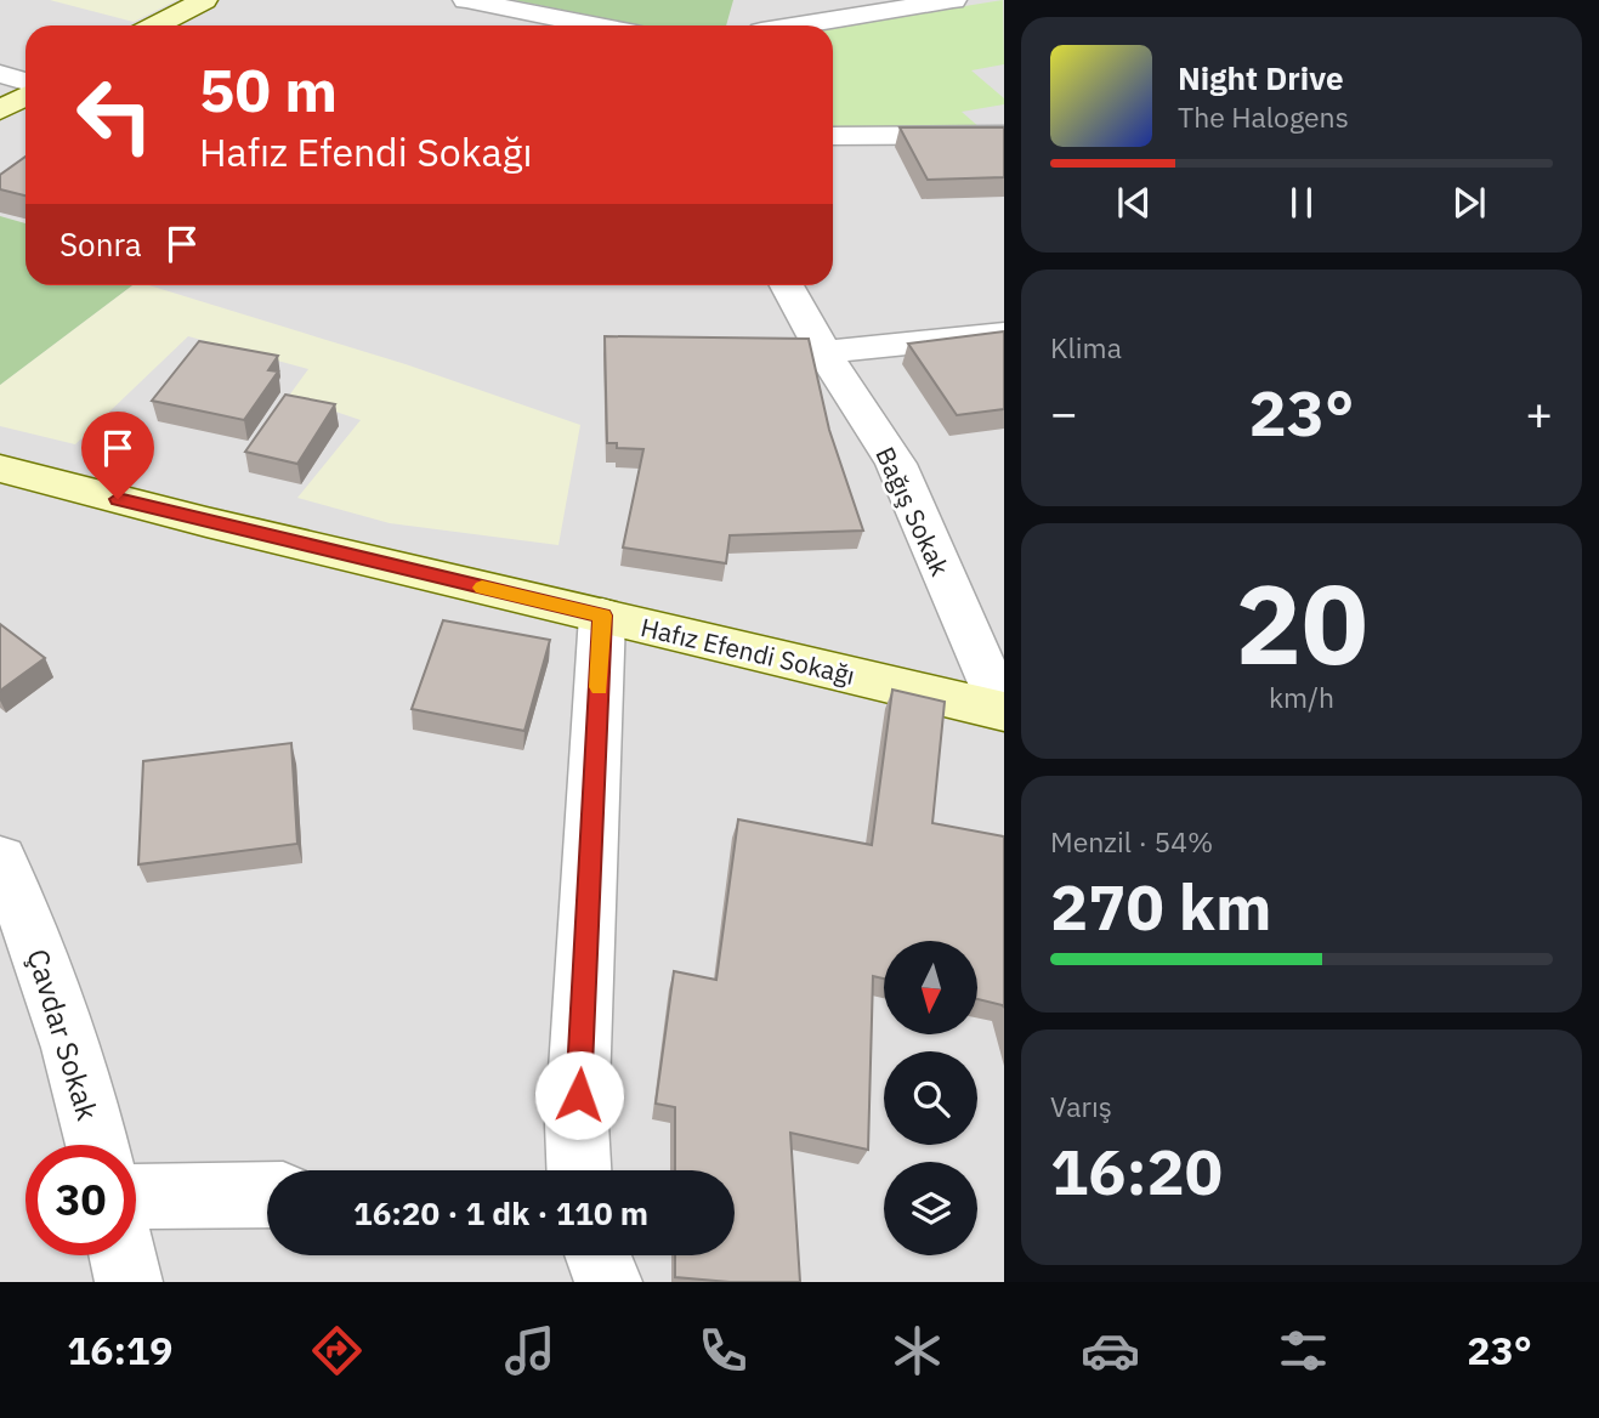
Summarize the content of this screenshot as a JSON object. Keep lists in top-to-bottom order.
{
  "streets": {
    "street": ["Bağış Sokak", "Hafız Efendi Sokağı", "Çavdar Sokak"]
  },
  "crossings": [
    ["Bağış Sokak", "Hafız Efendi Sokağı"]
  ],
  "north": "bottom",
  "page": {
    "turn": ["50 m", "Hafız Efendi Sokağı"],
    "song": ["Night Drive", "The Halogens"],
    "then": "Sonra",
    "tile": [
      "Klima",
      ["20", "km/h"],
      ["Menzil · 54%", "270 km"],
      ["Varış", "16:20"]
    ],
    "heat": ["−", "23°", "+"],
    "limit": "30",
    "trip": "16:20 · 1 dk · 110 m",
    "tabs": ["16:19", "23°"]
  }
}
